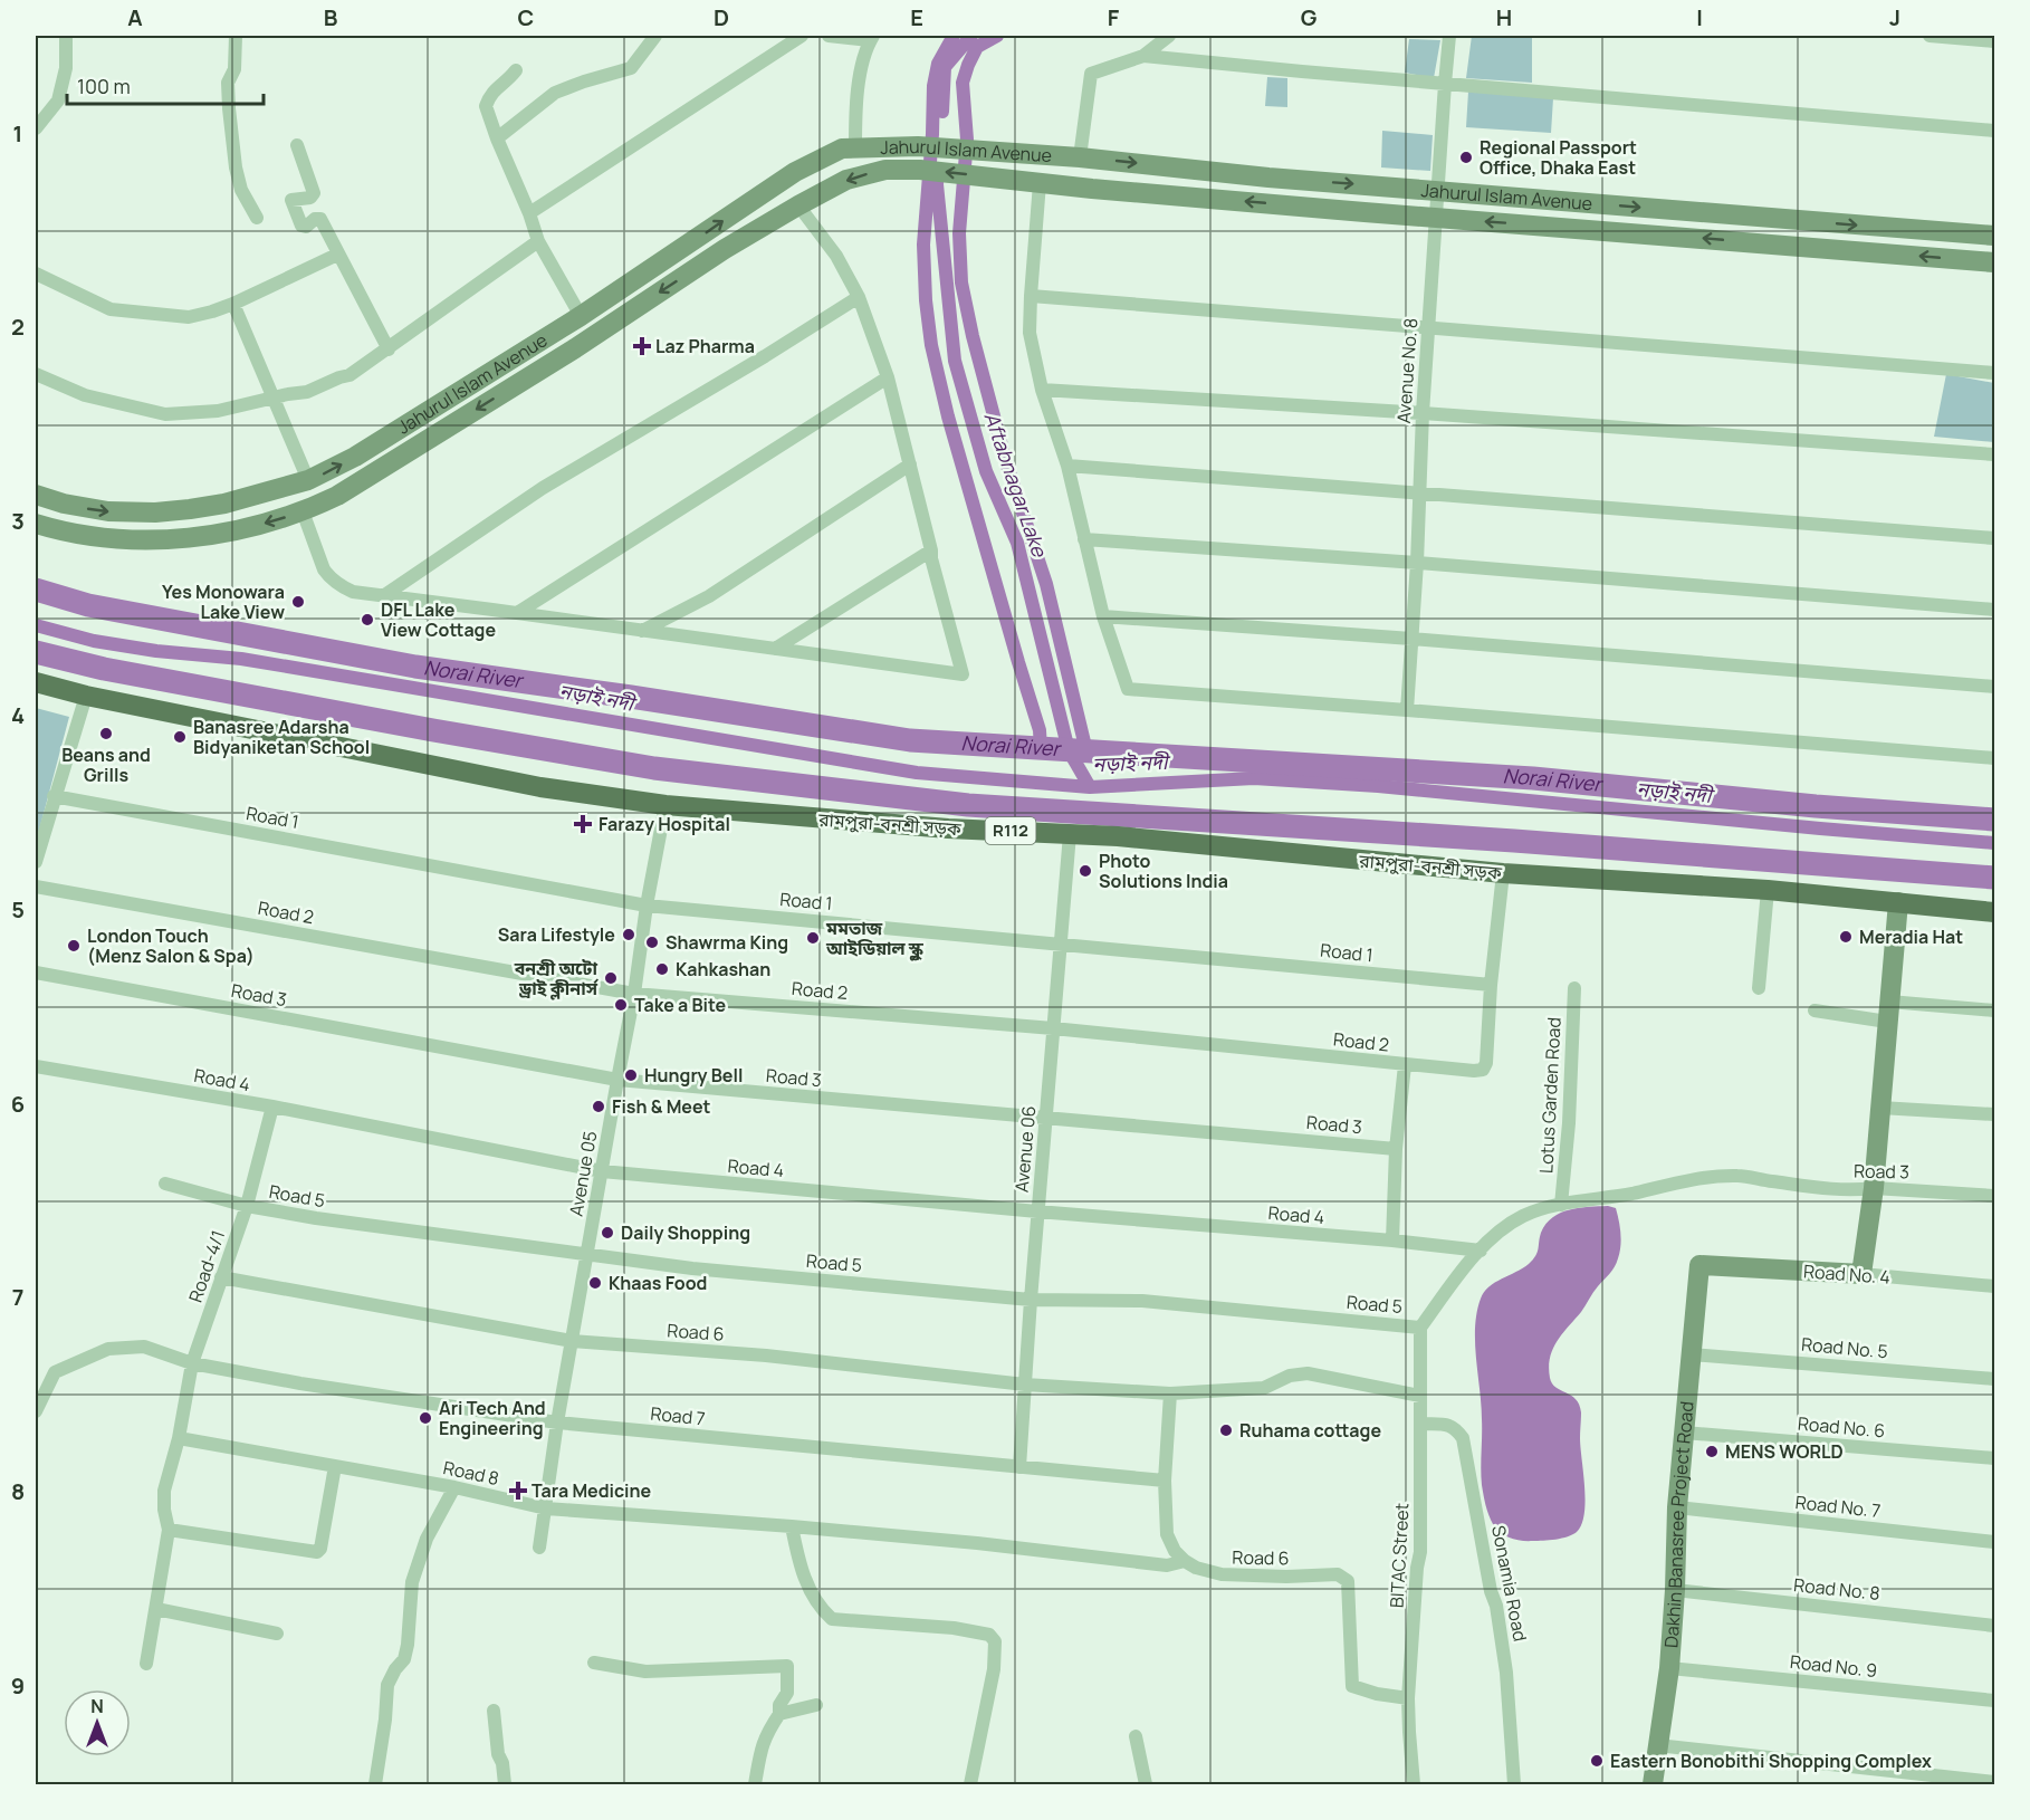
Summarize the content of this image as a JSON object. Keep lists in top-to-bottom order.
{
  "streets": {
    "main road": ["রামপুরা-বনশ্রী সড়ক", "R112"],
    "street": [
      "Jahurul Islam Avenue",
      "Avenue No. 8",
      "Road 1",
      "Road 2",
      "Road 3",
      "Road 4",
      "Lotus Garden Road",
      "Avenue 06",
      "Avenue 05",
      "Road 5",
      "Road-4/1",
      "Road No. 4",
      "Road 6",
      "Road No. 5",
      "Road 7",
      "Road No. 6",
      "Road 8",
      "Road No. 7",
      "Dakhin Banasree Project Road",
      "BITAC Street",
      "Sonamia Road",
      "Road No. 8",
      "Road No. 9"
    ]
  },
  "crossings": [
    ["Jahurul Islam Avenue", "Avenue No. 8"],
    ["Road 1", "Road 2"],
    ["Road 1", "Avenue 06"],
    ["Road 1", "Avenue 05"],
    ["রামপুরা-বনশ্রী সড়ক", "Avenue 06"],
    ["রামপুরা-বনশ্রী সড়ক", "Avenue 05"],
    ["Road 2", "Avenue 06"],
    ["Road 2", "Avenue 05"],
    ["Road 3", "Road 4"],
    ["Road 3", "Lotus Garden Road"],
    ["Road 3", "Avenue 06"],
    ["Road 3", "Avenue 05"],
    ["Road 3", "Road 5"],
    ["Road 3", "BITAC Street"],
    ["Road 4", "Avenue 06"],
    ["Road 4", "Avenue 05"],
    ["Road 4", "Road-4/1"],
    ["Avenue 06", "Road 5"],
    ["Avenue 06", "Road 6"],
    ["Avenue 06", "Road 7"],
    ["Avenue 05", "Road 5"],
    ["Avenue 05", "Road 6"],
    ["Avenue 05", "Road 7"],
    ["Avenue 05", "Road 8"],
    ["Road 5", "Road-4/1"],
    ["Road 5", "BITAC Street"],
    ["Road-4/1", "Road 6"],
    ["Road-4/1", "Road 7"],
    ["Road-4/1", "Road 8"],
    ["Road No. 4", "Dakhin Banasree Project Road"],
    ["Road 6", "Road 8"],
    ["Road 6", "BITAC Street"],
    ["Road No. 5", "Dakhin Banasree Project Road"],
    ["Road No. 6", "Dakhin Banasree Project Road"],
    ["Road No. 7", "Dakhin Banasree Project Road"],
    ["Dakhin Banasree Project Road", "Road No. 8"],
    ["Dakhin Banasree Project Road", "Road No. 9"],
    ["BITAC Street", "Sonamia Road"]
  ],
  "water": ["Aftabnagar Lake", "Norai River", "নড়াই নদী"],
  "places": {
    "other": [
      "Regional Passport Office, Dhaka East",
      "Yes Monowara Lake View",
      "DFL Lake View Cottage",
      "Beans and Grills",
      "Banasree Adarsha Bidyaniketan School",
      "Photo Solutions India",
      "Sara Lifestyle",
      "Meradia Hat",
      "মমতাজ আইডিয়াল স্কুল",
      "Shawrma King",
      "London Touch (Menz Salon & Spa)",
      "Kahkashan",
      "বনশ্রী অটো ড্রাই ক্লীনার্স",
      "Take a Bite",
      "Hungry Bell",
      "Fish & Meet",
      "Daily Shopping",
      "Khaas Food",
      "Ari Tech And Engineering",
      "Ruhama cottage",
      "MENS WORLD",
      "Eastern Bonobithi Shopping Complex"
    ],
    "health": ["Laz Pharma", "Farazy Hospital", "Tara Medicine"]
  },
  "scale_bar": "100 m",
  "north": "top",
  "grid": {
    "columns": [
      "A",
      "B",
      "C",
      "D",
      "E",
      "F",
      "G",
      "H",
      "I",
      "J"
    ],
    "rows": [
      "1",
      "2",
      "3",
      "4",
      "5",
      "6",
      "7",
      "8",
      "9"
    ]
  }
}
